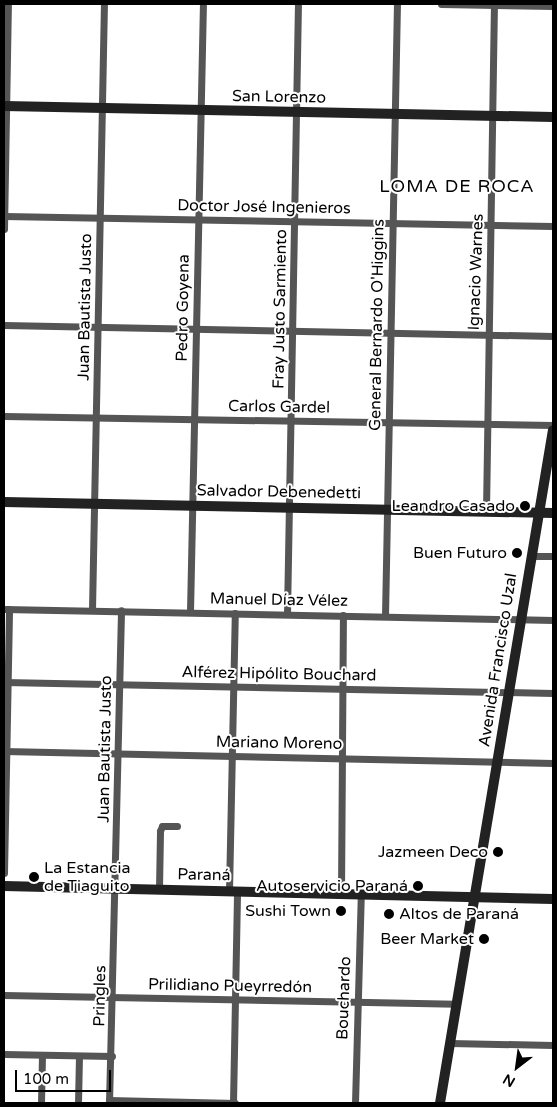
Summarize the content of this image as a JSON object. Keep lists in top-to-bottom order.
{
  "streets": {
    "street": [
      "San Lorenzo",
      "Doctor José Ingenieros",
      "Ignacio Warnes",
      "Juan Bautista Justo",
      "Pedro Goyena",
      "Fray Justo Sarmiento",
      "General Bernardo O'Higgins",
      "Carlos Gardel",
      "Salvador Debenedetti",
      "Manuel Díaz Vélez",
      "Avenida Francisco Uzal",
      "Alférez Hipólito Bouchard",
      "Mariano Moreno",
      "Paraná",
      "Prilidiano Pueyrredón",
      "Pringles",
      "Bouchardo"
    ]
  },
  "crossings": [
    ["San Lorenzo", "Ignacio Warnes"],
    ["San Lorenzo", "Juan Bautista Justo"],
    ["San Lorenzo", "Pedro Goyena"],
    ["San Lorenzo", "Fray Justo Sarmiento"],
    ["San Lorenzo", "General Bernardo O'Higgins"],
    ["Doctor José Ingenieros", "Ignacio Warnes"],
    ["Doctor José Ingenieros", "Juan Bautista Justo"],
    ["Doctor José Ingenieros", "Pedro Goyena"],
    ["Doctor José Ingenieros", "Fray Justo Sarmiento"],
    ["Doctor José Ingenieros", "General Bernardo O'Higgins"],
    ["Ignacio Warnes", "Carlos Gardel"],
    ["Ignacio Warnes", "Salvador Debenedetti"],
    ["Juan Bautista Justo", "Carlos Gardel"],
    ["Juan Bautista Justo", "Salvador Debenedetti"],
    ["Juan Bautista Justo", "Manuel Díaz Vélez"],
    ["Juan Bautista Justo", "Alférez Hipólito Bouchard"],
    ["Juan Bautista Justo", "Mariano Moreno"],
    ["Juan Bautista Justo", "Paraná"],
    ["Juan Bautista Justo", "Pringles"],
    ["Pedro Goyena", "Carlos Gardel"],
    ["Pedro Goyena", "Salvador Debenedetti"],
    ["Pedro Goyena", "Manuel Díaz Vélez"],
    ["Fray Justo Sarmiento", "Carlos Gardel"],
    ["Fray Justo Sarmiento", "Salvador Debenedetti"],
    ["Fray Justo Sarmiento", "Manuel Díaz Vélez"],
    ["General Bernardo O'Higgins", "Carlos Gardel"],
    ["General Bernardo O'Higgins", "Salvador Debenedetti"],
    ["General Bernardo O'Higgins", "Manuel Díaz Vélez"],
    ["Salvador Debenedetti", "Avenida Francisco Uzal"],
    ["Manuel Díaz Vélez", "Avenida Francisco Uzal"],
    ["Avenida Francisco Uzal", "Alférez Hipólito Bouchard"],
    ["Avenida Francisco Uzal", "Mariano Moreno"],
    ["Avenida Francisco Uzal", "Paraná"],
    ["Avenida Francisco Uzal", "Prilidiano Pueyrredón"],
    ["Paraná", "Pringles"],
    ["Paraná", "Bouchardo"],
    ["Prilidiano Pueyrredón", "Pringles"],
    ["Prilidiano Pueyrredón", "Bouchardo"]
  ],
  "districts": ["LOMA DE ROCA"],
  "places": [
    "Leandro Casado",
    "Buen Futuro",
    "Jazmeen Deco",
    "La Estancia de Tiaguito",
    "Autoservicio Paraná",
    "Sushi Town",
    "Altos de Paraná",
    "Beer Market"
  ],
  "scale_bar": "100 m",
  "north": "bottom left"
}
